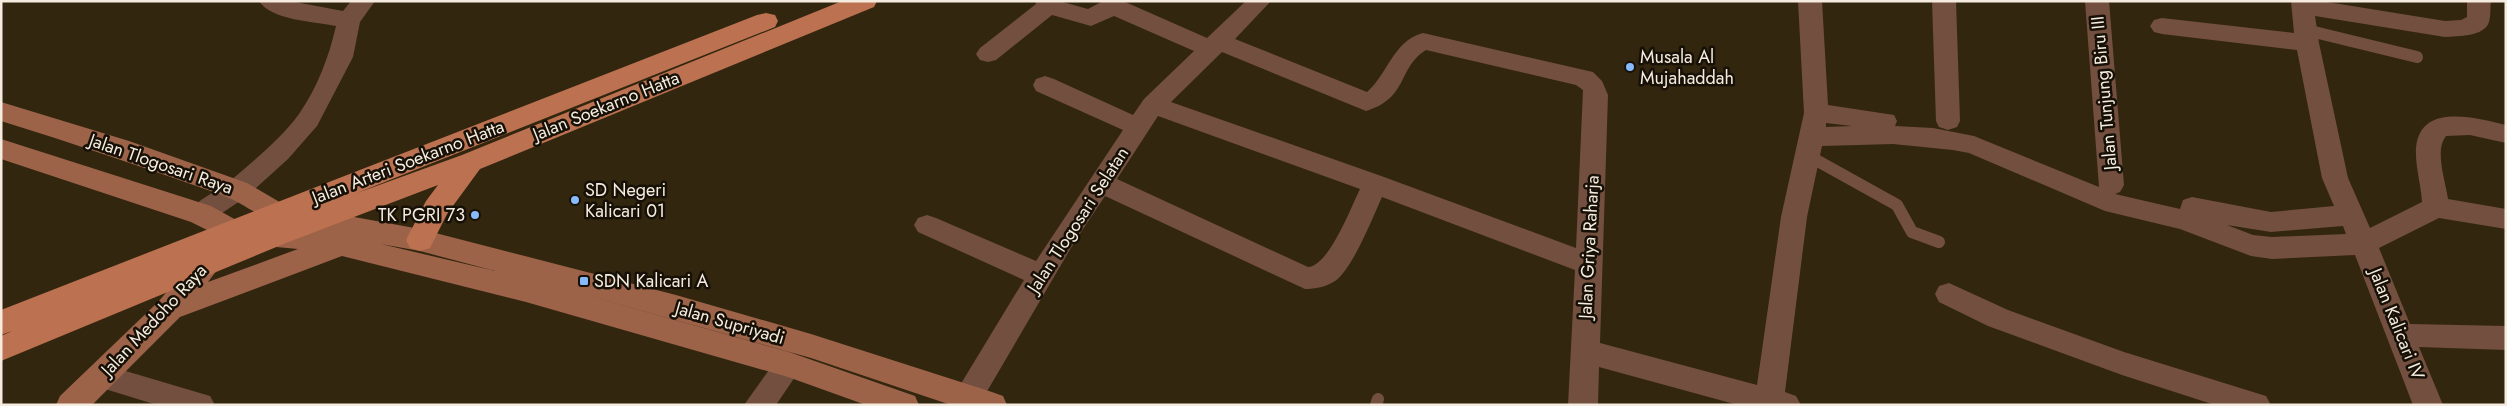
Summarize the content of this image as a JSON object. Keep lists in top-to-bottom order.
{
  "streets": {
    "main road": ["Jalan Soekarno Hatta", "Jalan Arteri Soekarno Hatta"],
    "street": [
      "Jalan Tunjung Biru III",
      "Jalan Tlogosari Raya",
      "Jalan Tlogosari Selatan",
      "Jalan Griya Raharja",
      "Jalan Medoho Raya",
      "Jalan Supriyadi",
      "Jalan Kalicari IV"
    ]
  },
  "crossings": [
    ["Jalan Soekarno Hatta", "Jalan Arteri Soekarno Hatta"],
    ["Jalan Soekarno Hatta", "Jalan Supriyadi"],
    ["Jalan Arteri Soekarno Hatta", "Jalan Tlogosari Raya"],
    ["Jalan Arteri Soekarno Hatta", "Jalan Medoho Raya"],
    ["Jalan Arteri Soekarno Hatta", "Jalan Supriyadi"],
    ["Jalan Tlogosari Raya", "Jalan Medoho Raya"],
    ["Jalan Tlogosari Raya", "Jalan Supriyadi"],
    ["Jalan Tlogosari Selatan", "Jalan Griya Raharja"],
    ["Jalan Tlogosari Selatan", "Jalan Supriyadi"]
  ],
  "places": {
    "other": ["Musala Al Mujahaddah", "SD Negeri Kalicari 01", "TK PGRI 73"],
    "transit": ["SDN Kalicari A"]
  }
}
